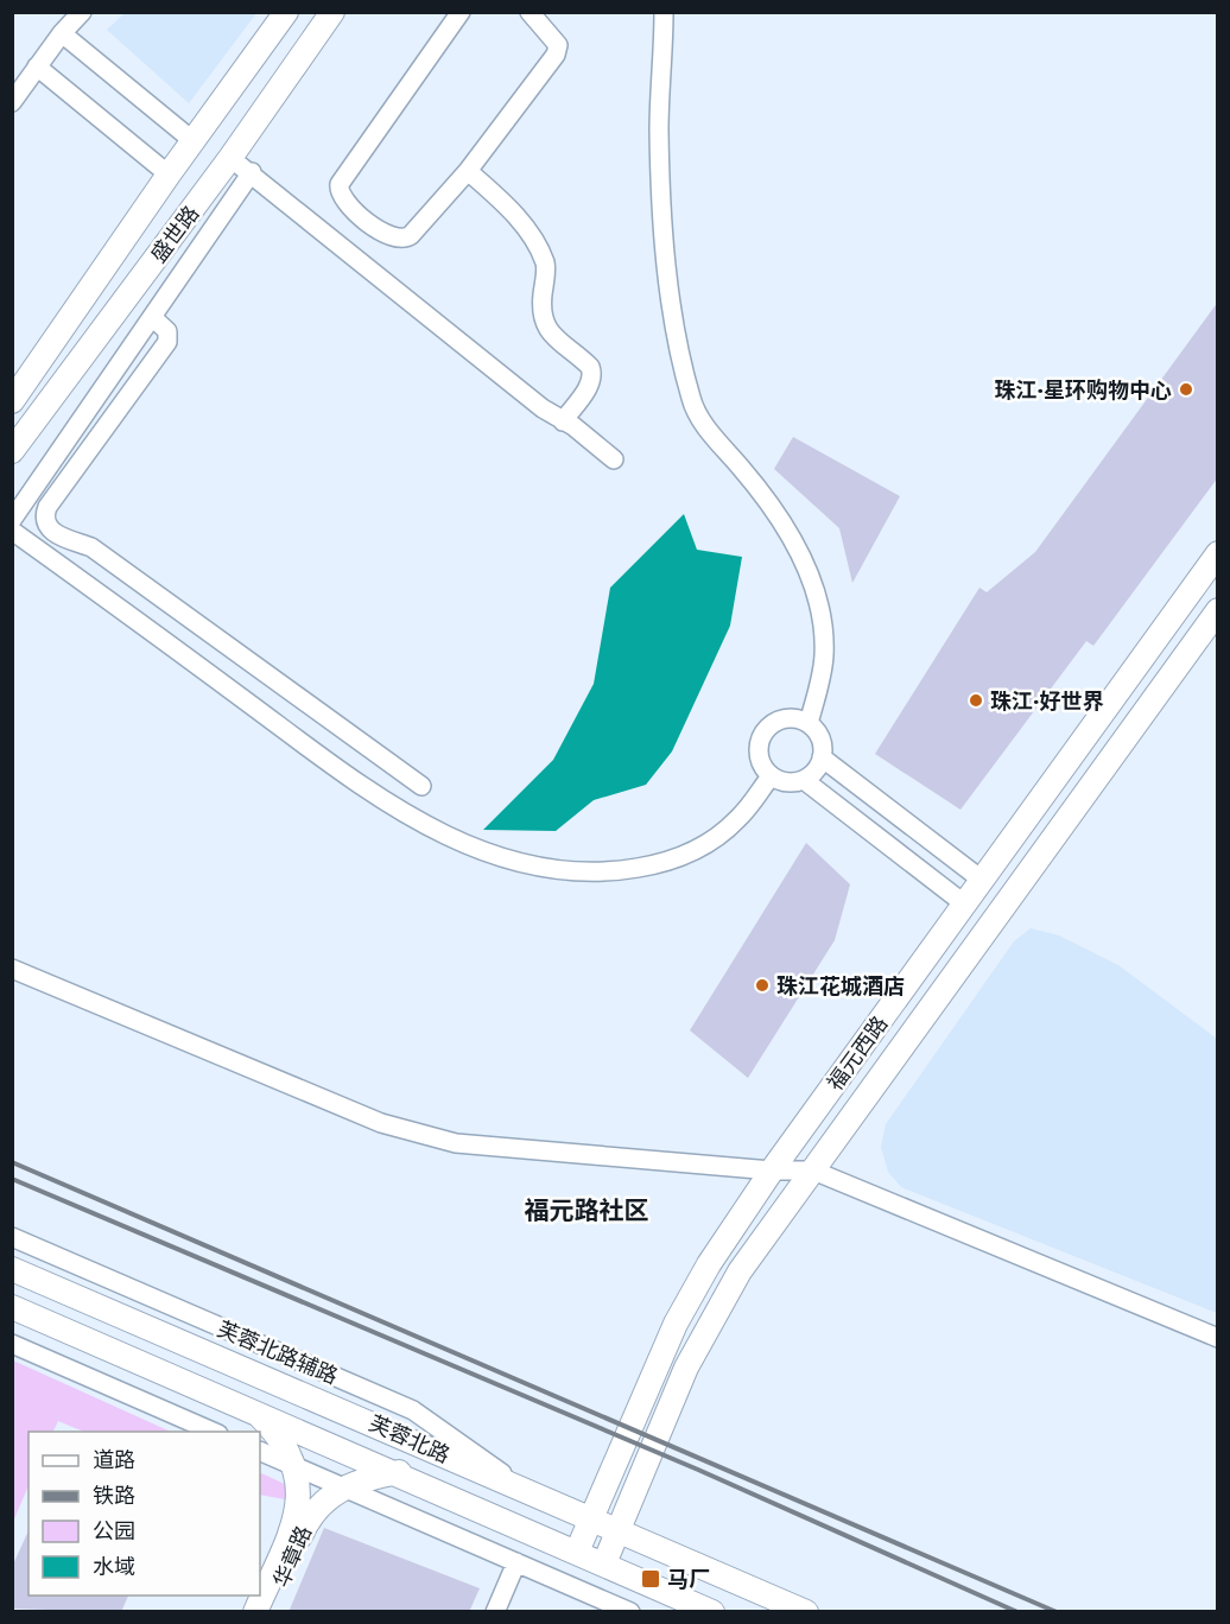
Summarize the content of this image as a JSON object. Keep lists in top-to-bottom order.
{
  "streets": {
    "main road": [
      "盛世路",
      "福元西路",
      "芙蓉北路",
      "华章路"
    ],
    "street": ["芙蓉北路辅路"]
  },
  "crossings": [
    ["福元西路", "芙蓉北路"],
    ["芙蓉北路辅路", "芙蓉北路"],
    ["芙蓉北路", "华章路"]
  ],
  "districts": ["福元路社区"],
  "places": {
    "other": ["珠江·星环购物中心", "珠江·好世界", "珠江花城酒店"],
    "transit": ["马厂"]
  },
  "legend": [
    "道路",
    "铁路",
    "公园",
    "水域"
  ]
}
